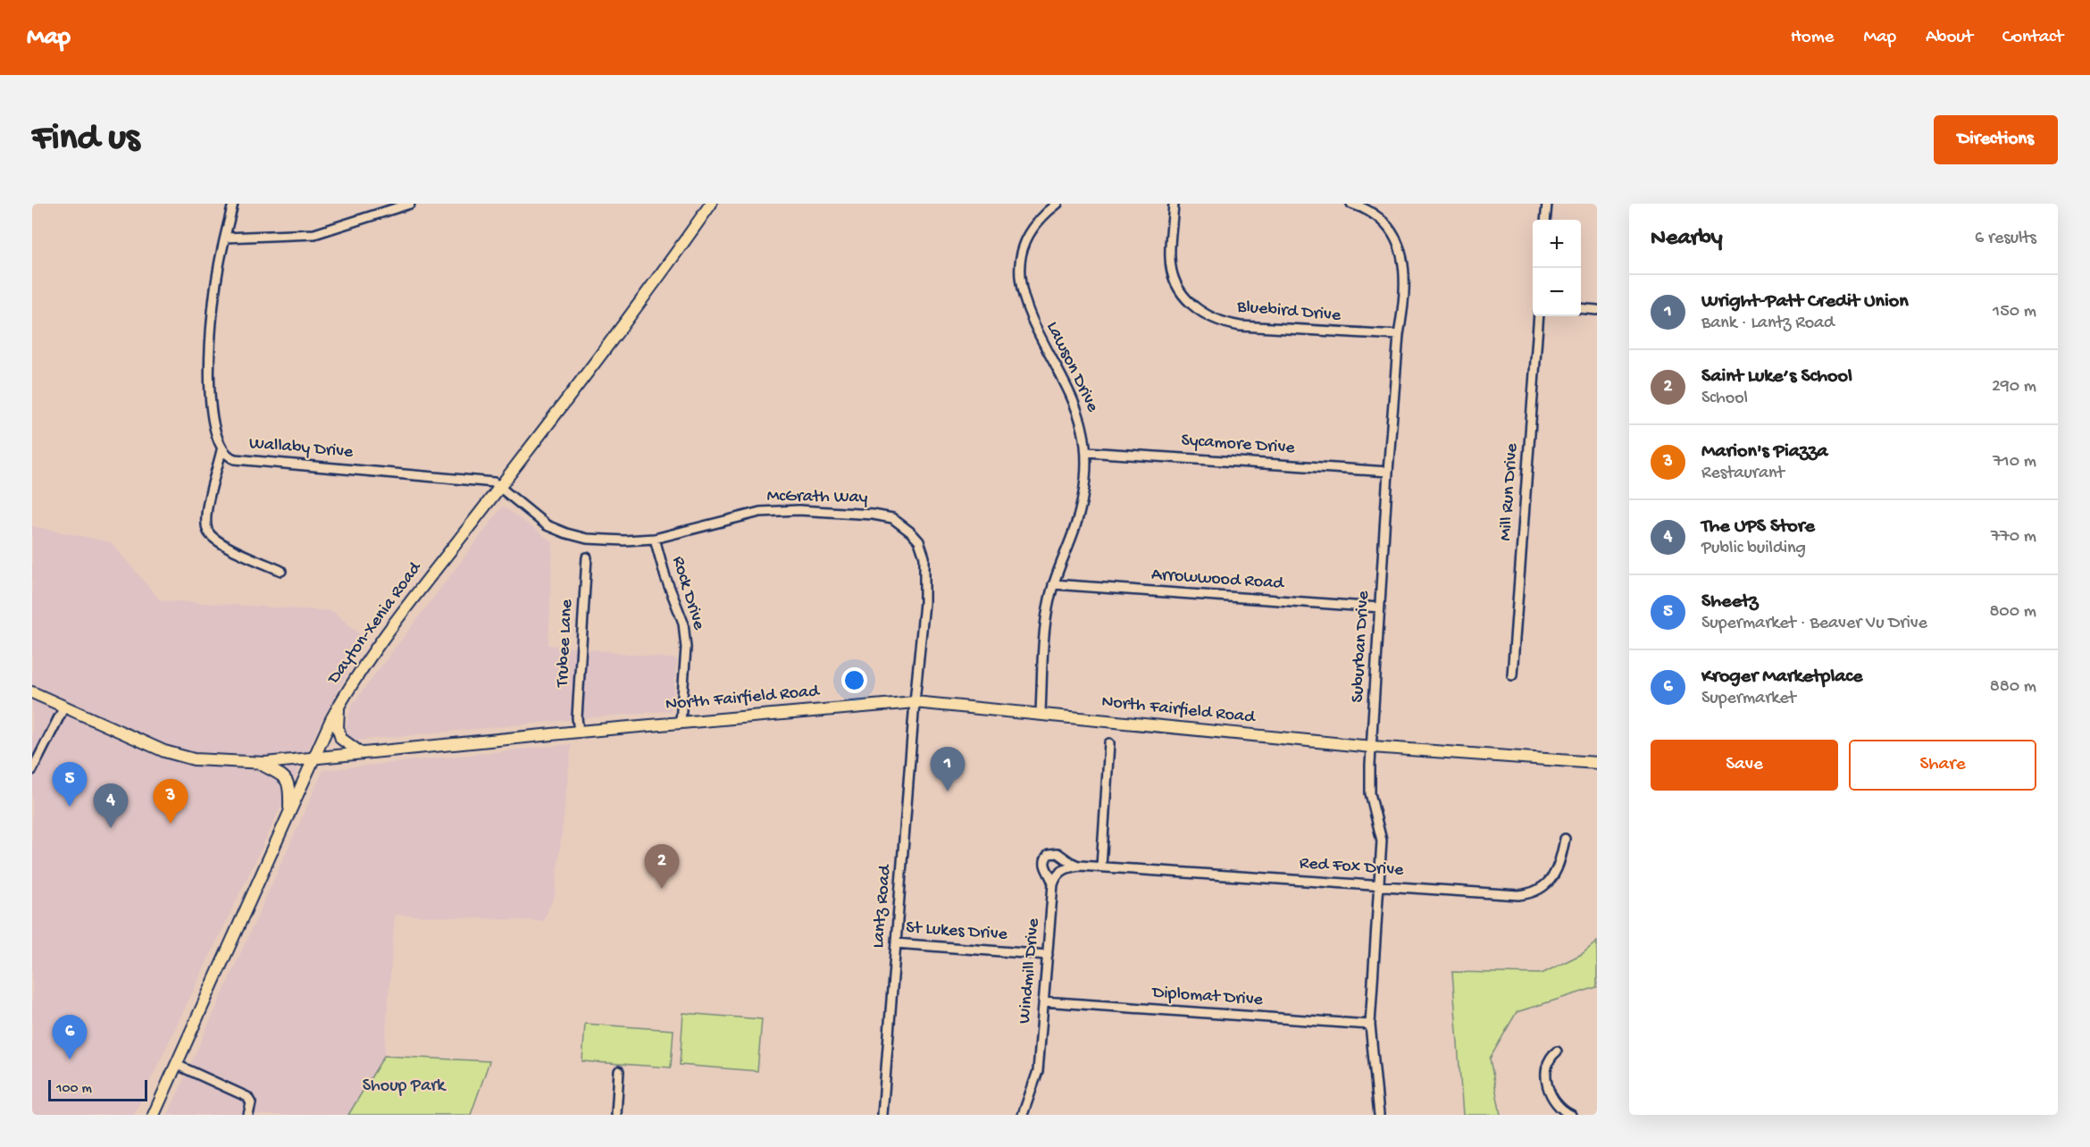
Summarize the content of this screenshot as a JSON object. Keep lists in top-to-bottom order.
{
  "streets": {
    "main road": ["Dayton-Xenia Road", "North Fairfield Road"],
    "street": [
      "Bluebird Drive",
      "Lawson Drive",
      "Sycamore Drive",
      "Wallaby Drive",
      "Mill Run Drive",
      "McGrath Way",
      "Arrowwood Road",
      "Rock Drive",
      "Trubee Lane",
      "Suburban Drive",
      "Red Fox Drive",
      "Lantz Road",
      "St Lukes Drive",
      "Windmill Drive",
      "Diplomat Drive"
    ]
  },
  "crossings": [
    ["Bluebird Drive", "Suburban Drive"],
    ["Lawson Drive", "Sycamore Drive"],
    ["Lawson Drive", "Arrowwood Road"],
    ["Lawson Drive", "North Fairfield Road"],
    ["Sycamore Drive", "Suburban Drive"],
    ["Wallaby Drive", "McGrath Way"],
    ["Wallaby Drive", "Dayton-Xenia Road"],
    ["McGrath Way", "Rock Drive"],
    ["McGrath Way", "Dayton-Xenia Road"],
    ["McGrath Way", "North Fairfield Road"],
    ["McGrath Way", "Lantz Road"],
    ["Arrowwood Road", "Suburban Drive"],
    ["Rock Drive", "North Fairfield Road"],
    ["Dayton-Xenia Road", "North Fairfield Road"],
    ["Trubee Lane", "North Fairfield Road"],
    ["Suburban Drive", "North Fairfield Road"],
    ["Suburban Drive", "Red Fox Drive"],
    ["Suburban Drive", "Diplomat Drive"],
    ["North Fairfield Road", "Lantz Road"],
    ["Lantz Road", "St Lukes Drive"],
    ["St Lukes Drive", "Windmill Drive"],
    ["Windmill Drive", "Diplomat Drive"]
  ],
  "parks": ["Shoup Park"],
  "scale_bar": "100 m",
  "page": {
    "header": "Map",
    "nav": [
      "Home",
      "Map",
      "About",
      "Contact"
    ],
    "buttons": [
      "Directions",
      ["Save", "Share"]
    ],
    "title": "Find us",
    "heading": ["Nearby", "6 results"],
    "map_buttons": ["+", "−"],
    "list": [
      {
        "mark": "1",
        "name": "Wright-Patt Credit Union",
        "note": "Bank · Lantz Road",
        "value": "150 m"
      },
      {
        "mark": "2",
        "name": "Saint Luke’s School",
        "note": "School",
        "value": "290 m"
      },
      {
        "mark": "3",
        "name": "Marion's Piazza",
        "note": "Restaurant",
        "value": "710 m"
      },
      {
        "mark": "4",
        "name": "The UPS Store",
        "note": "Public building",
        "value": "770 m"
      },
      {
        "mark": "5",
        "name": "Sheetz",
        "note": "Supermarket · Beaver Vu Drive",
        "value": "800 m"
      },
      {
        "mark": "6",
        "name": "Kroger Marketplace",
        "note": "Supermarket",
        "value": "880 m"
      }
    ],
    "pins": [
      "1",
      "5",
      "3",
      "4",
      "2",
      "6"
    ],
    "scale": "100 m"
  }
}
